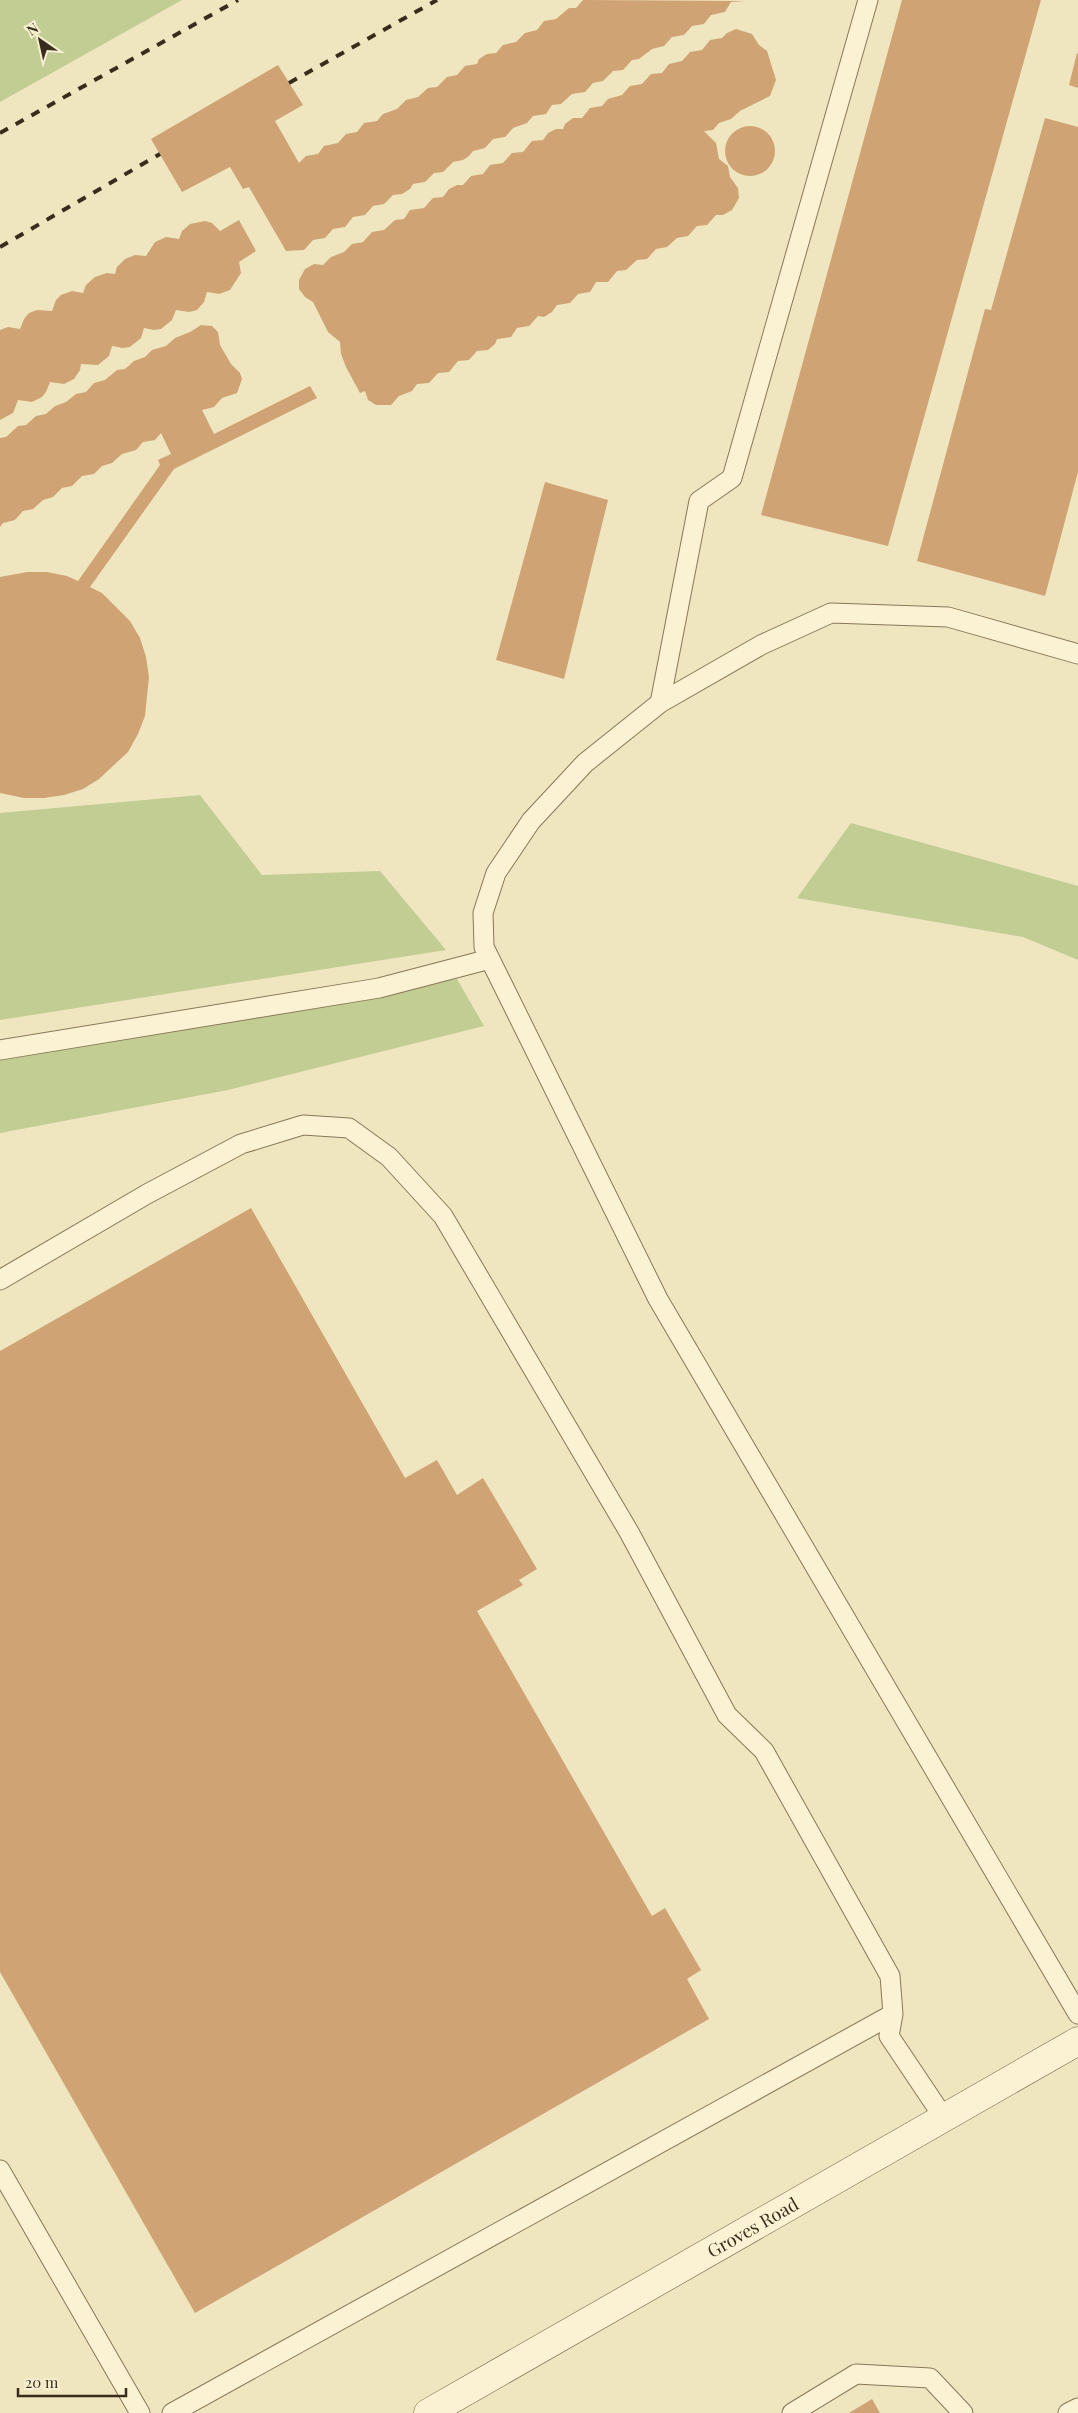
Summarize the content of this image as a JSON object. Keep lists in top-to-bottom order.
{
  "streets": {
    "street": ["Groves Road"]
  },
  "scale_bar": "20 m",
  "north": "top left"
}
